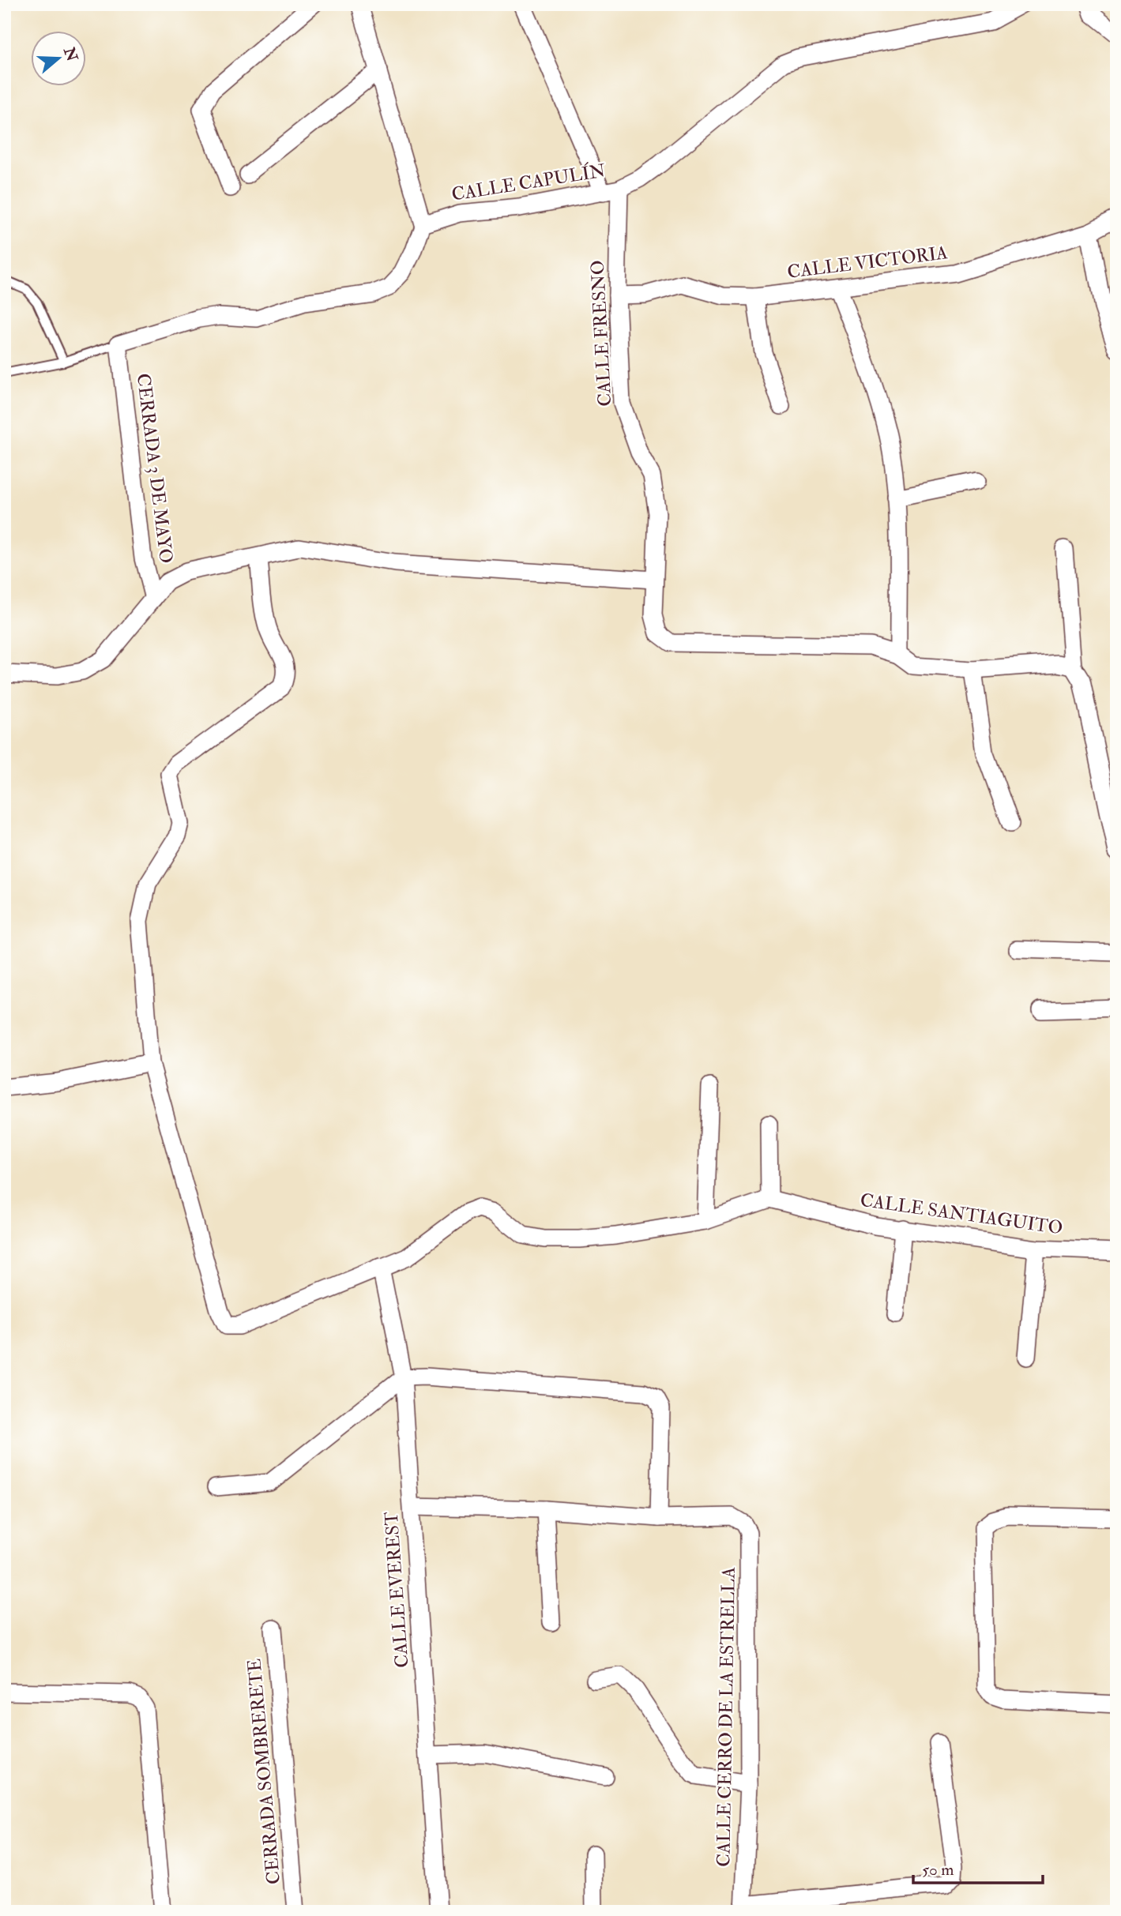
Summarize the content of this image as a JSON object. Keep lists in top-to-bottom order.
{
  "streets": {
    "street": [
      "CALLE CAPULÍN",
      "CALLE VICTORIA",
      "CALLE FRESNO",
      "CERRADA 3 DE MAYO",
      "CALLE SANTIAGUITO",
      "CALLE EVEREST",
      "CALLE CERRO DE LA ESTRELLA",
      "CERRADA SOMBRERETE"
    ]
  },
  "crossings": [
    ["CALLE CAPULÍN", "CALLE FRESNO"],
    ["CALLE VICTORIA", "CALLE FRESNO"]
  ],
  "scale_bar": "50 m",
  "north": "right"
}
